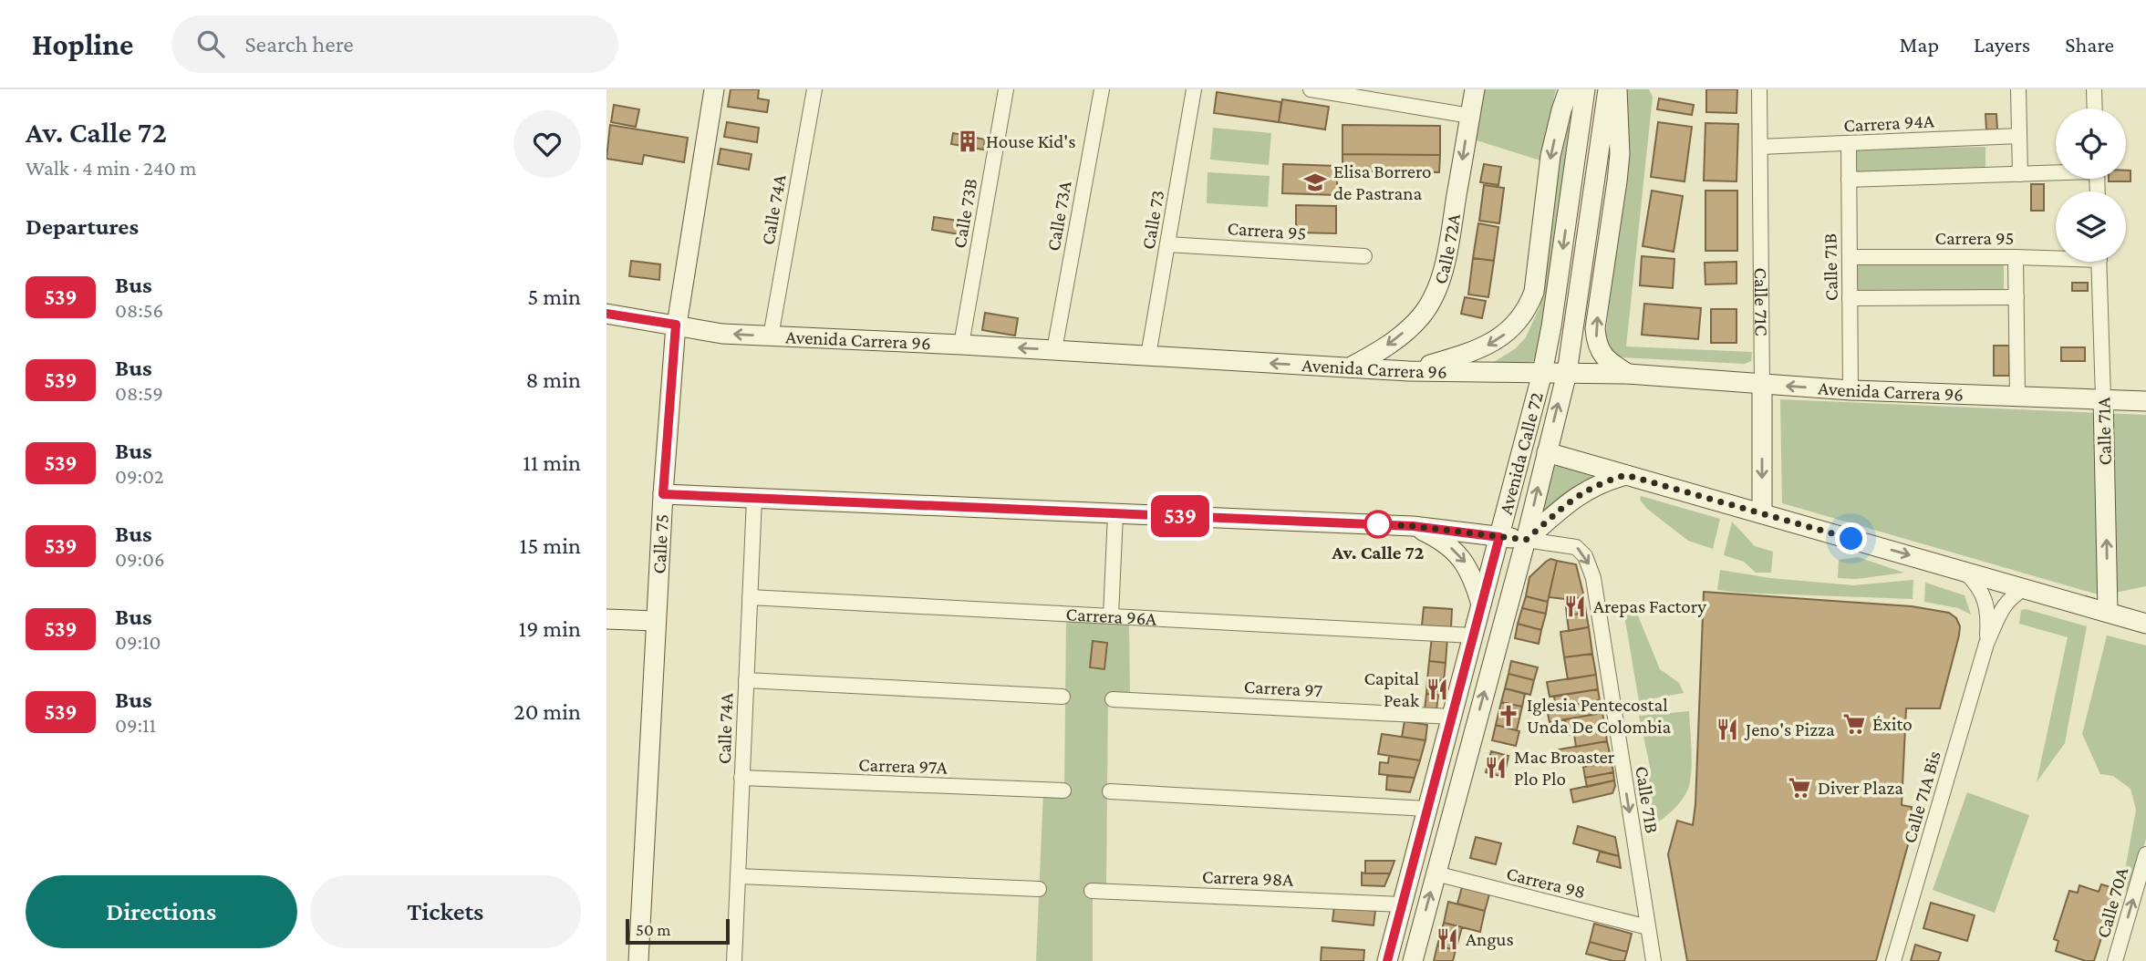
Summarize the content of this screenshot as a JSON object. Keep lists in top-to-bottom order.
{
  "streets": {
    "main road": [
      "Calle 72A",
      "Calle 71C",
      "Avenida Carrera 96",
      "Calle 71A",
      "Avenida Calle 72",
      "Calle 75"
    ],
    "street": [
      "Carrera 94A",
      "Calle 74A",
      "Calle 73B",
      "Calle 73A",
      "Calle 73",
      "Carrera 95",
      "Calle 71B",
      "Carrera 96A",
      "Carrera 97",
      "Carrera 97A",
      "Calle 71A Bis",
      "Carrera 98A",
      "Carrera 98",
      "Calle 70A"
    ]
  },
  "crossings": [
    ["Carrera 94A", "Calle 71B"],
    ["Carrera 94A", "Calle 71C"],
    ["Calle 74A", "Avenida Carrera 96"],
    ["Calle 74A", "Carrera 96A"],
    ["Calle 74A", "Carrera 97A"],
    ["Calle 73B", "Avenida Carrera 96"],
    ["Calle 73A", "Avenida Carrera 96"],
    ["Calle 73", "Carrera 95"],
    ["Calle 73", "Avenida Carrera 96"],
    ["Carrera 95", "Calle 71B"],
    ["Calle 72A", "Avenida Carrera 96"],
    ["Calle 71B", "Avenida Carrera 96"],
    ["Calle 71B", "Avenida Calle 72"],
    ["Calle 71B", "Carrera 98"],
    ["Calle 71C", "Avenida Carrera 96"],
    ["Avenida Carrera 96", "Calle 71A"],
    ["Avenida Carrera 96", "Avenida Calle 72"],
    ["Avenida Carrera 96", "Calle 75"],
    ["Avenida Calle 72", "Carrera 96A"],
    ["Avenida Calle 72", "Carrera 97"],
    ["Avenida Calle 72", "Carrera 98A"],
    ["Avenida Calle 72", "Carrera 98"]
  ],
  "one_way": [
    "Calle 72A",
    "Calle 71B",
    "Calle 71A",
    "Calle 70A"
  ],
  "places": {
    "building": ["House Kid's"],
    "school or university": ["Elisa Borrero de Pastrana"],
    "other": ["Av. Calle 72"],
    "restaurant": [
      "Arepas Factory",
      "Capital Peak",
      "Jeno's Pizza",
      "Mac Broaster Plo Plo",
      "Angus"
    ],
    "church": ["Iglesia Pentecostal Unda De Colombia"],
    "supermarket": ["Éxito", "Diver Plaza"]
  },
  "lines": ["bus line 539"],
  "scale_bar": "50 m",
  "page": {
    "header": "Hopline",
    "search": "Search here",
    "nav": ["Map", "Layers", "Share"],
    "heading": [
      ["Av. Calle 72", "Walk · 4 min · 240 m"],
      "Departures"
    ],
    "on_map": "539",
    "list": [
      {
        "mark": "539",
        "name": "Bus",
        "note": "08:56",
        "value": "5 min"
      },
      {
        "mark": "539",
        "name": "Bus",
        "note": "08:59",
        "value": "8 min"
      },
      {
        "mark": "539",
        "name": "Bus",
        "note": "09:02",
        "value": "11 min"
      },
      {
        "mark": "539",
        "name": "Bus",
        "note": "09:06",
        "value": "15 min"
      },
      {
        "mark": "539",
        "name": "Bus",
        "note": "09:10",
        "value": "19 min"
      },
      {
        "mark": "539",
        "name": "Bus",
        "note": "09:11",
        "value": "20 min"
      }
    ],
    "buttons": ["Directions", "Tickets"],
    "scale": "50 m"
  }
}
